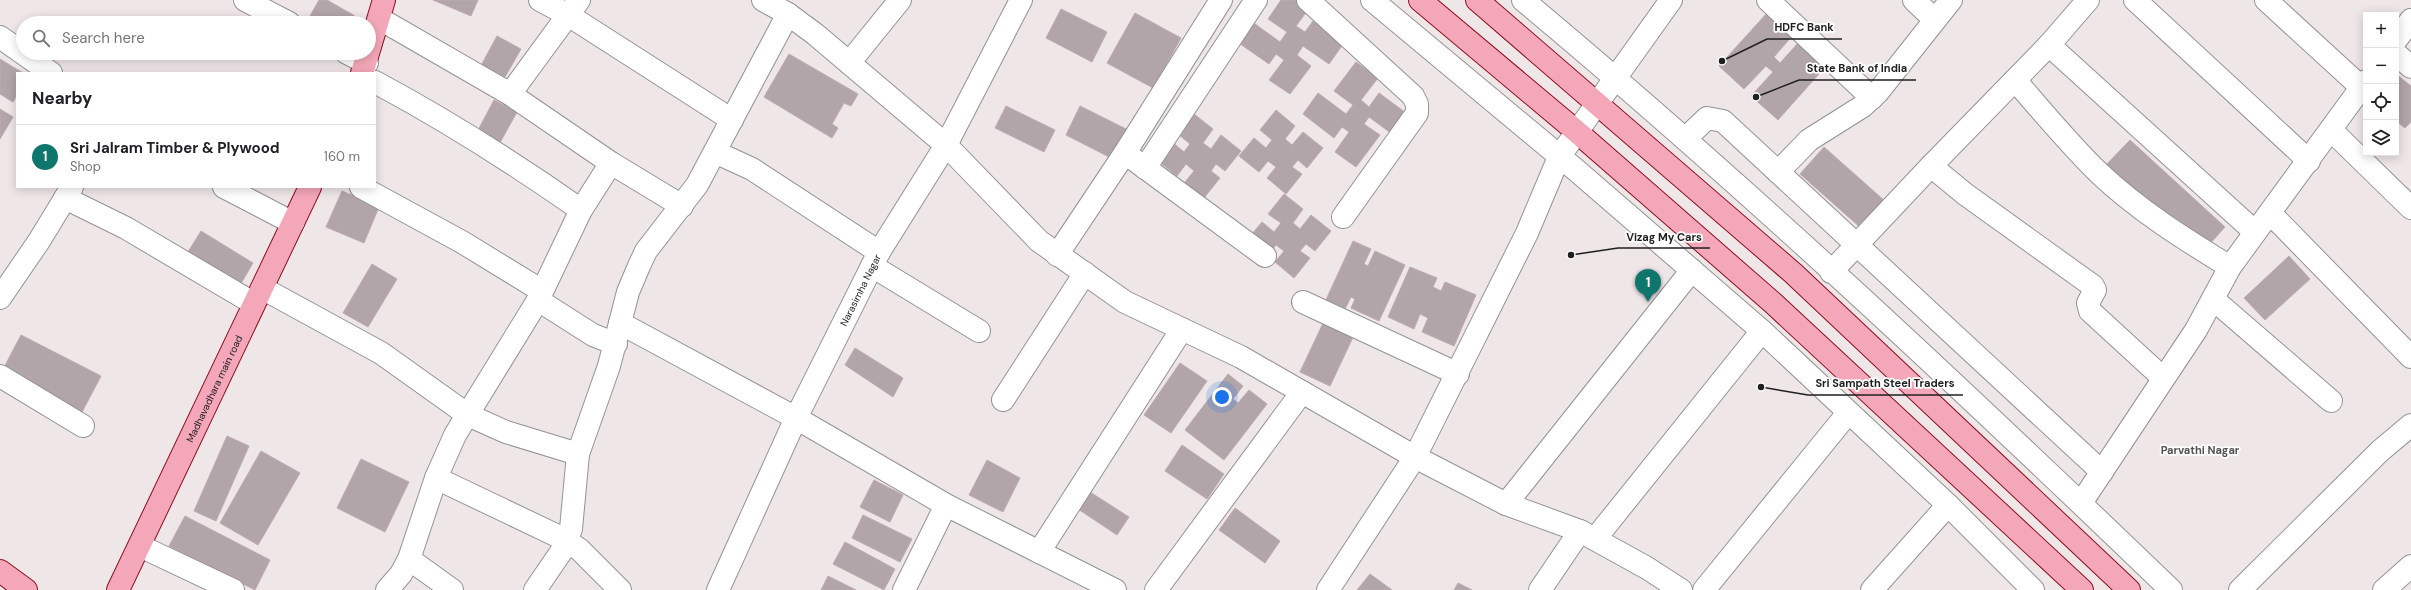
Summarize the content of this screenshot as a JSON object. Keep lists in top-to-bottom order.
{
  "streets": {
    "main road": ["Madhavadhara main road"],
    "street": ["Narasimha Nagar"]
  },
  "districts": ["Parvathi Nagar"],
  "places": [
    "HDFC Bank",
    "State Bank of India",
    "Vizag My Cars",
    "Sri Sampath Steel Traders"
  ],
  "page": {
    "map_buttons": ["+", "−"],
    "search": "Search here",
    "heading": "Nearby",
    "list": [
      {
        "mark": "1",
        "name": "Sri Jalram Timber & Plywood",
        "note": "Shop",
        "value": "160 m"
      }
    ],
    "pins": "1"
  }
}
